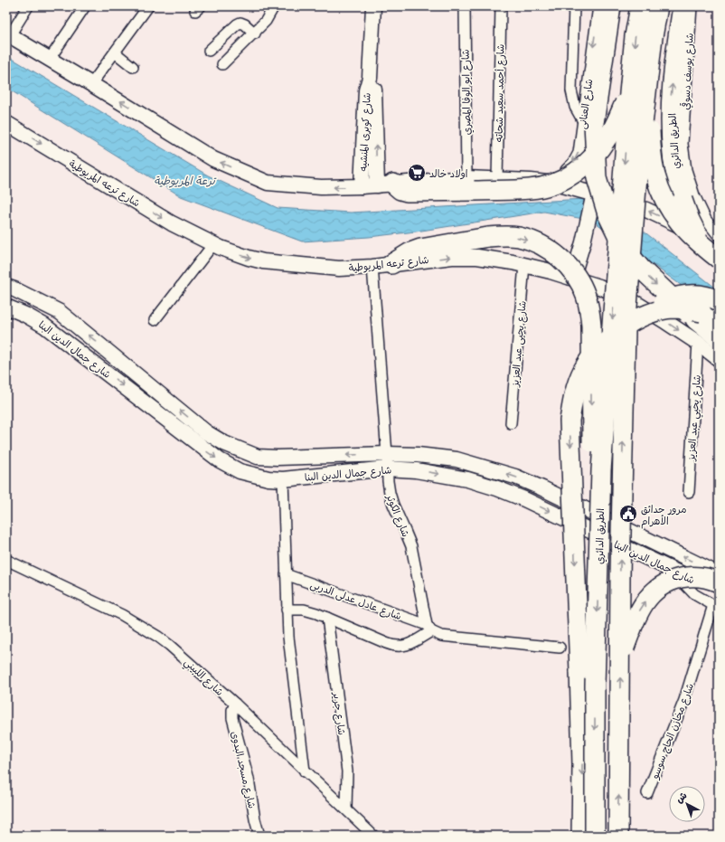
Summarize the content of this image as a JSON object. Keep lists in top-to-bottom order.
{
  "streets": {
    "highway": ["الطريق الدائري"],
    "main road": ["شارع كوبرى المنشيه", "شارع ترعه المريوطية", "شارع جمال الدين البنا"],
    "street": [
      "شارع يوسف دسوقي",
      "شارع ابو الوفا المصري",
      "شارع أحمد سعيد شحاته",
      "شارع العنانى",
      "شارع يحيى عبد العزيز",
      "شارع يحيي عبد العزيز",
      "شارع الكوثر",
      "شارع عادل عدلى الدربى",
      "شارع اللبيني",
      "شارع جرير",
      "شارع مخازن الحاج سوسو",
      "شارع مسجد البدوى"
    ]
  },
  "crossings": [
    ["شارع ترعه المريوطية", "شارع يحيى عبد العزيز"],
    ["شارع ترعه المريوطية", "شارع يحيي عبد العزيز"],
    ["شارع ترعه المريوطية", "شارع الكوثر"],
    ["شارع جمال الدين البنا", "شارع الكوثر"],
    ["شارع الكوثر", "شارع عادل عدلى الدربى"],
    ["شارع اللبيني", "شارع جرير"],
    ["شارع اللبيني", "شارع مسجد البدوى"]
  ],
  "water": ["ترعة المريوطية"],
  "places": {
    "supermarket": ["اولاد خالد"],
    "public building": ["مرور حدائق الأهرام"]
  },
  "north": "top left"
}
